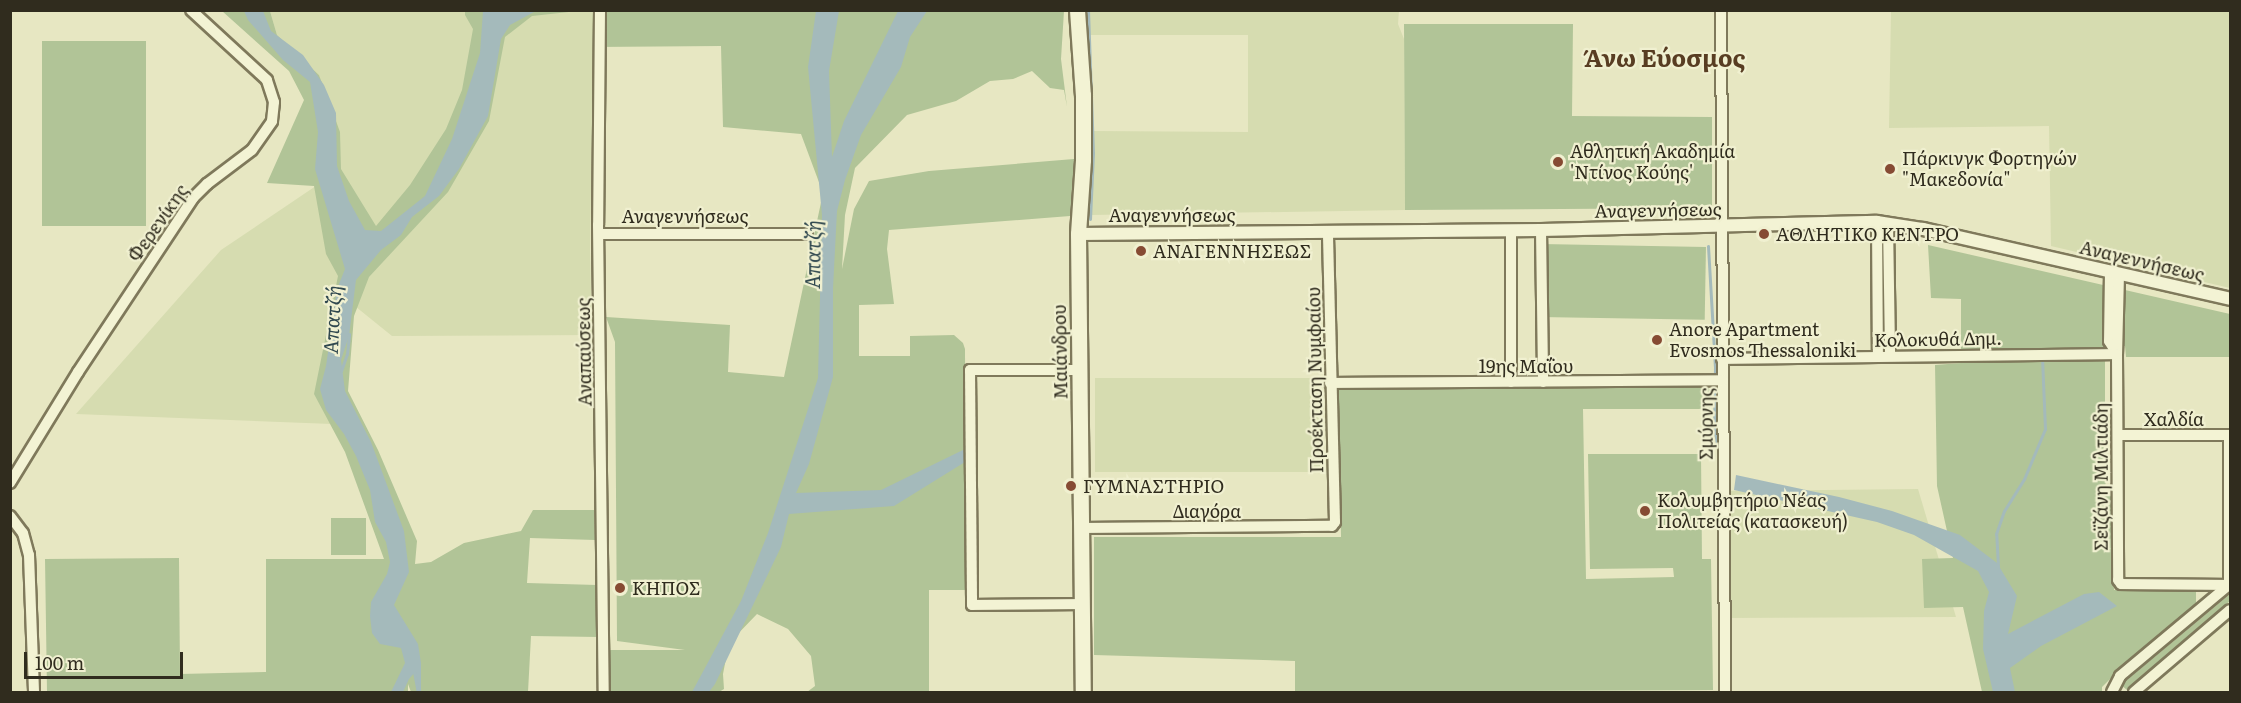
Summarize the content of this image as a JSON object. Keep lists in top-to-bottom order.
{
  "streets": {
    "main road": ["Μαιάνδρου"],
    "street": [
      "Αναγεννήσεως",
      "Φερενίκης",
      "Κολοκυθά Δημ.",
      "Αναπαύσεως",
      "19ης Μαΐου",
      "Προέκταση Νυμφαίου",
      "Χαλδία",
      "Σμύρνης",
      "Σεϊζάνη Μιλτιάδη",
      "Διαγόρα"
    ]
  },
  "crossings": [
    ["Αναγεννήσεως", "Αναπαύσεως"],
    ["Αναγεννήσεως", "Μαιάνδρου"],
    ["Αναγεννήσεως", "Προέκταση Νυμφαίου"],
    ["Αναγεννήσεως", "Σμύρνης"],
    ["Αναγεννήσεως", "Σεϊζάνη Μιλτιάδη"],
    ["Κολοκυθά Δημ.", "Σμύρνης"],
    ["Κολοκυθά Δημ.", "Σεϊζάνη Μιλτιάδη"],
    ["Μαιάνδρου", "Διαγόρα"],
    ["19ης Μαΐου", "Προέκταση Νυμφαίου"],
    ["19ης Μαΐου", "Σμύρνης"],
    ["Προέκταση Νυμφαίου", "Διαγόρα"],
    ["Χαλδία", "Σεϊζάνη Μιλτιάδη"]
  ],
  "districts": ["Άνω Εύοσμος"],
  "water": ["Απατζή"],
  "places": [
    "Αθλητική Ακαδημία 'Ντίνος Κούης'",
    "Πάρκινγκ Φορτηγών \"Μακεδονία\"",
    "ΑΘΛΗΤΙΚΟ ΚΕΝΤΡΟ",
    "ΑΝΑΓΕΝΝΗΣΕΩΣ",
    "Anore Apartment Evosmos Thessaloniki",
    "ΓΥΜΝΑΣΤΗΡΙΟ",
    "Κολυμβητήριο Νέας Πολιτείας (κατασκευή)",
    "ΚΗΠΟΣ"
  ],
  "scale_bar": "100 m"
}
